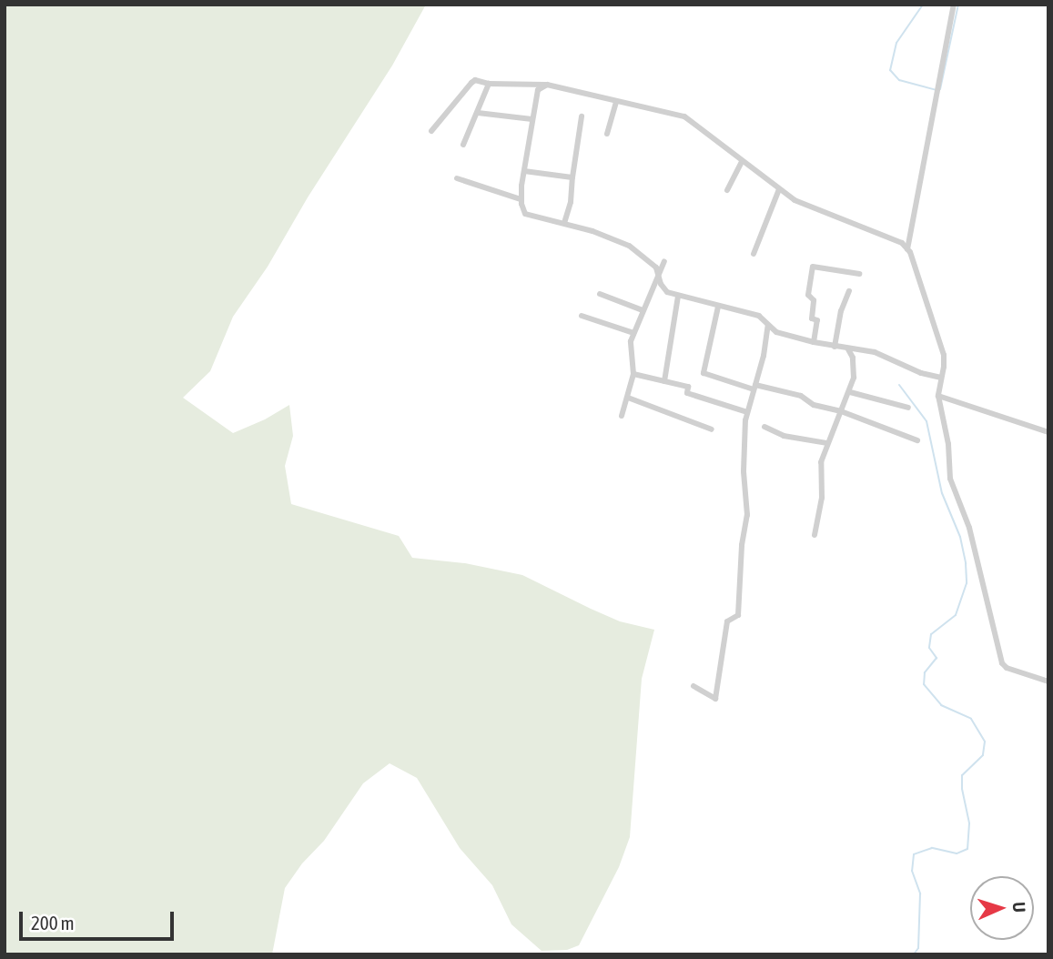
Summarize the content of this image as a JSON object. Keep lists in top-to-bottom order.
{
  "scale_bar": "200 m",
  "north": "right"
}
